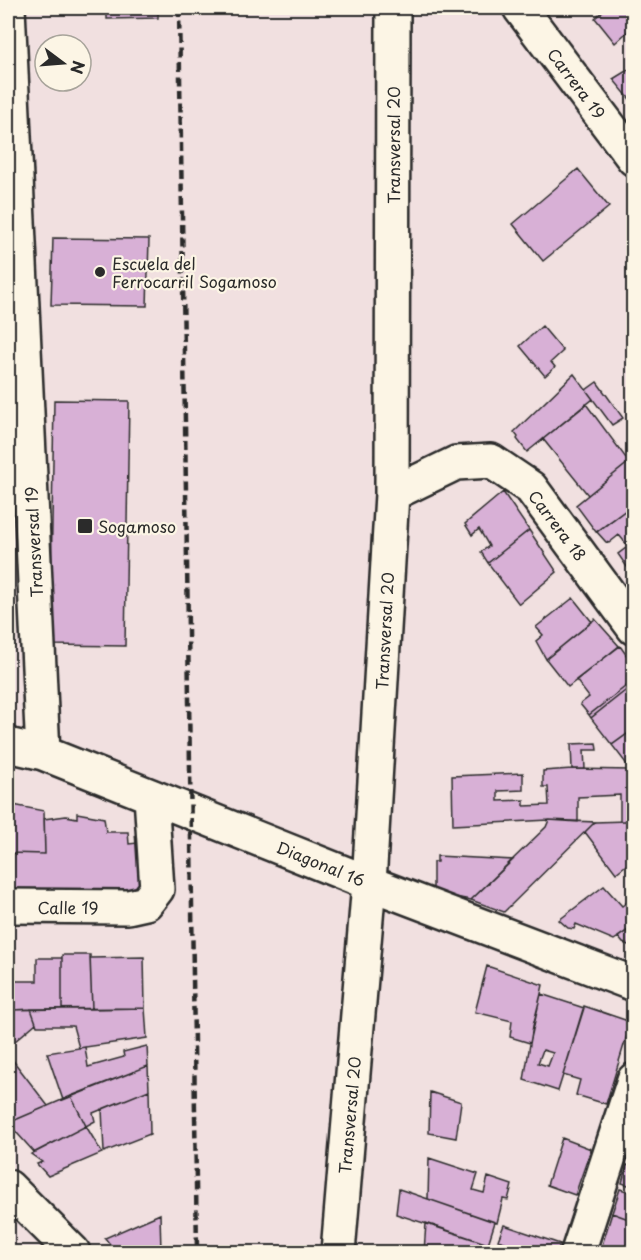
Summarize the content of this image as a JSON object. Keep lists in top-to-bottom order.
{
  "streets": {
    "street": [
      "Carrera 19",
      "Transversal 20",
      "Carrera 18",
      "Transversal 19",
      "Diagonal 16",
      "Calle 19"
    ]
  },
  "crossings": [
    ["Transversal 20", "Carrera 18"],
    ["Transversal 20", "Diagonal 16"],
    ["Transversal 19", "Diagonal 16"],
    ["Diagonal 16", "Calle 19"]
  ],
  "places": {
    "other": ["Escuela del Ferrocarril Sogamoso"],
    "transit": ["Sogamoso"]
  },
  "north": "right"
}
